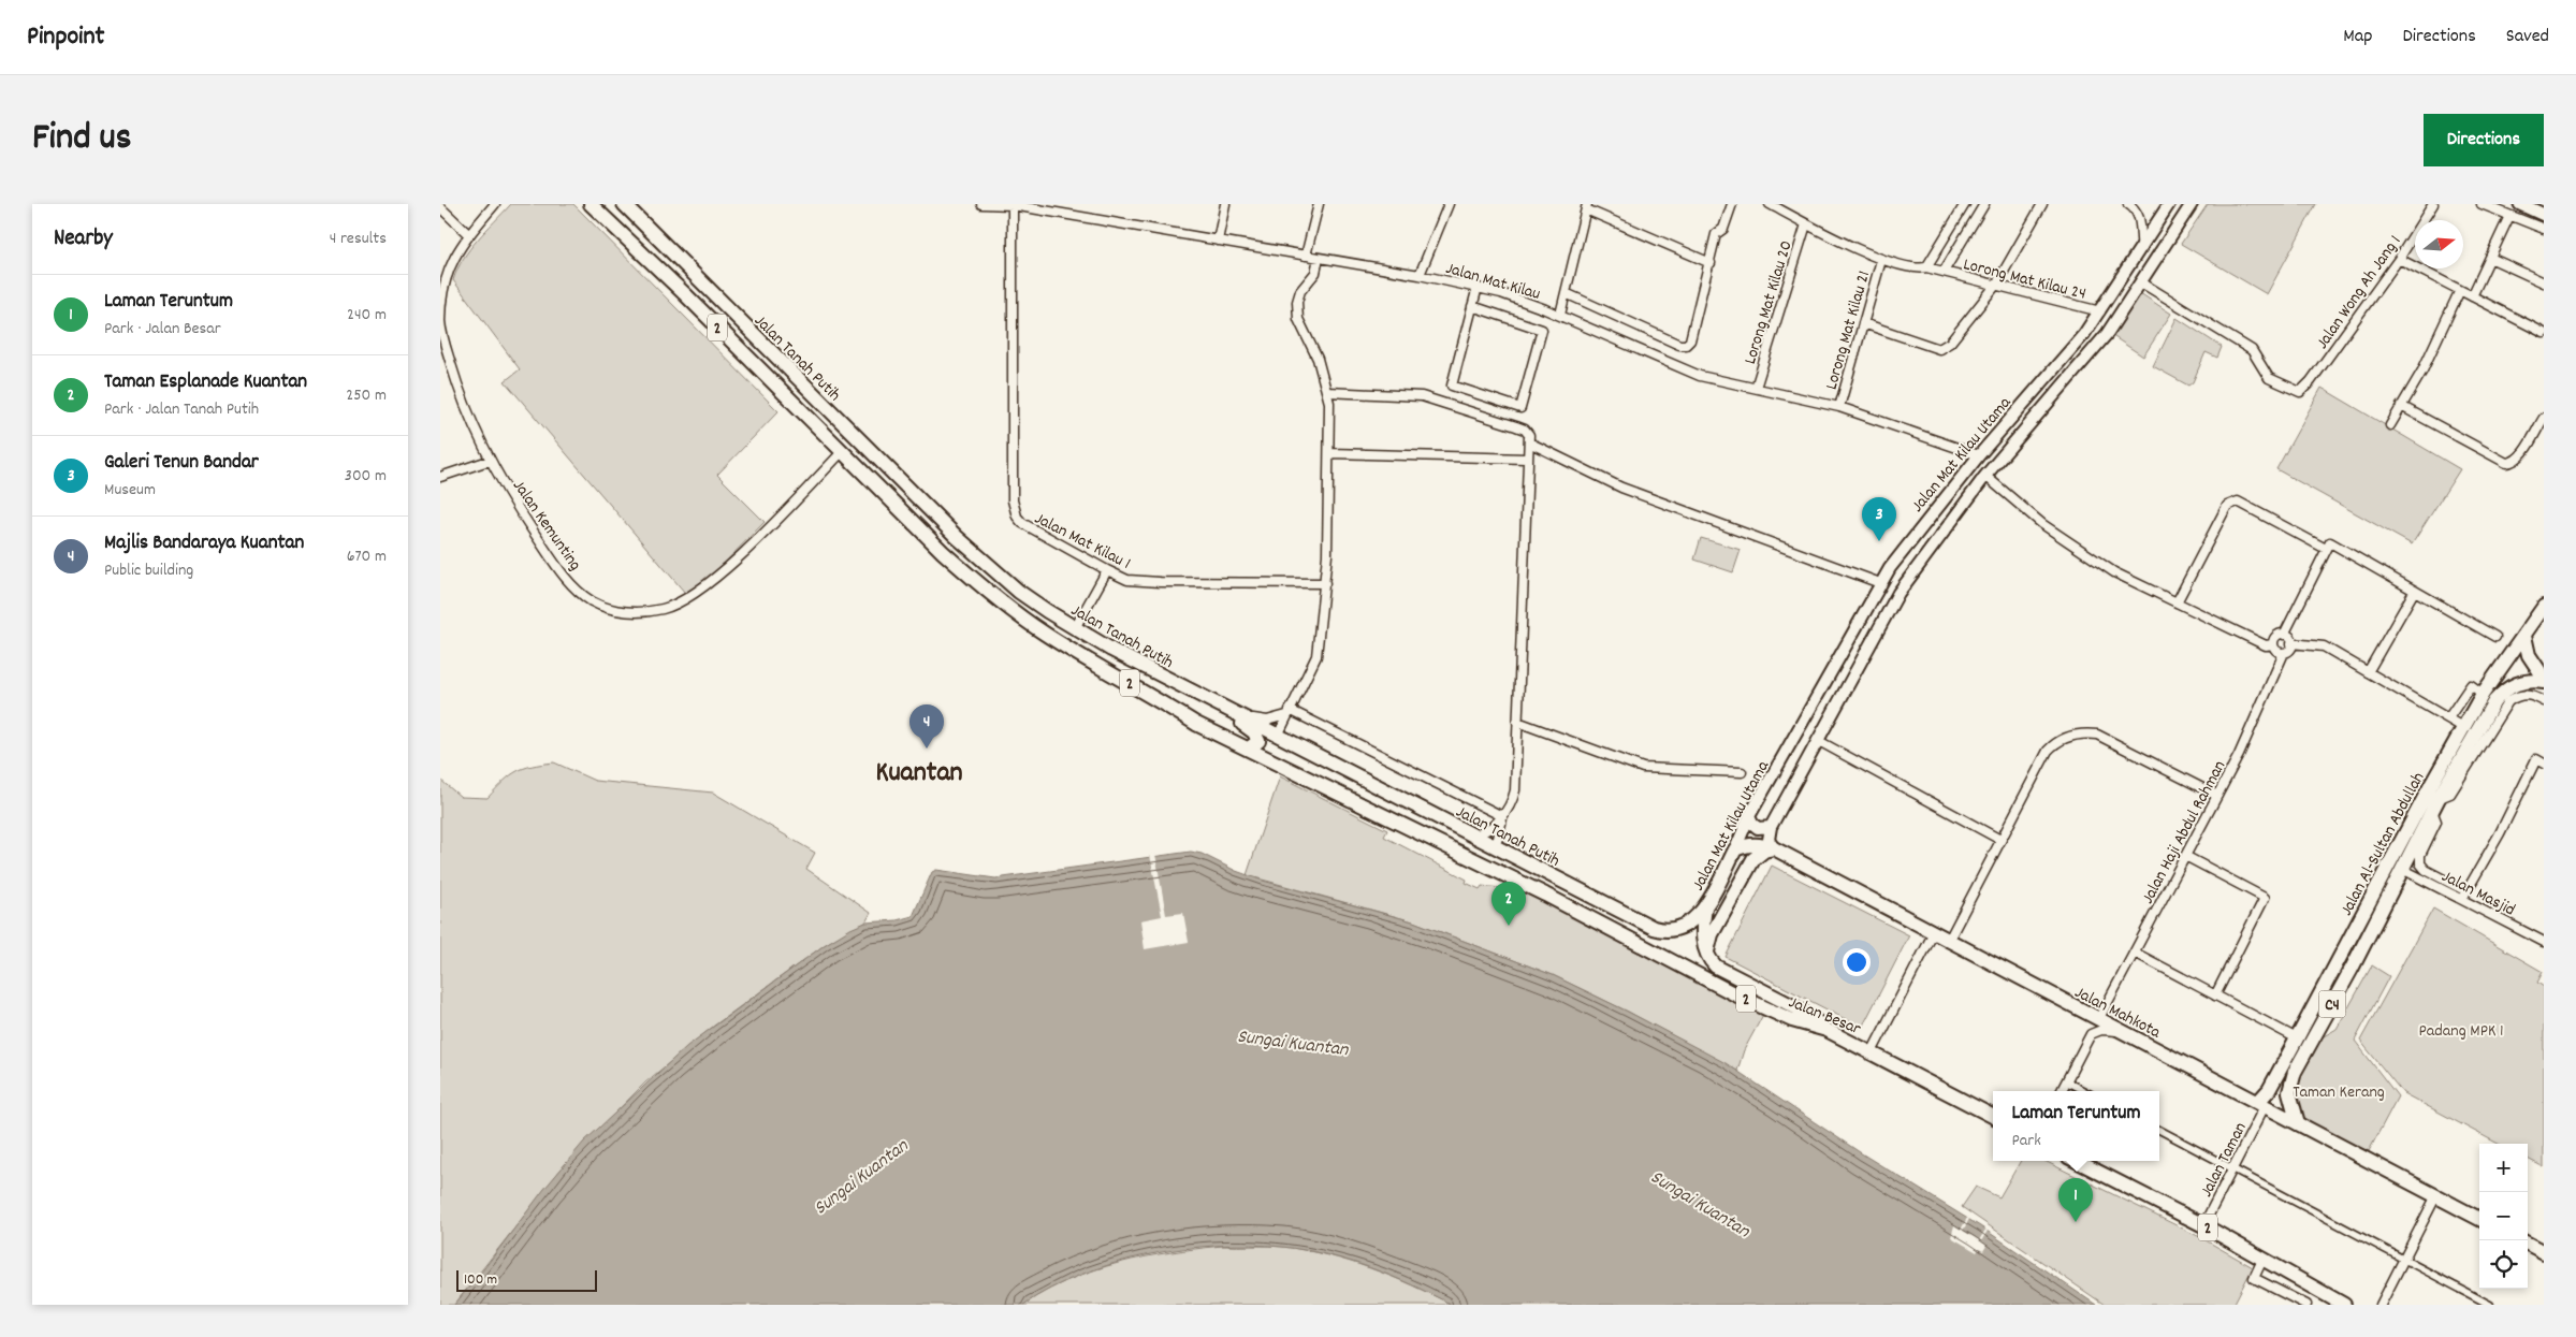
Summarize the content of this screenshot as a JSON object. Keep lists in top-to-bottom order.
{
  "streets": {
    "main road": [
      "2",
      "Jalan Tanah Putih",
      "Jalan Mat Kilau Utama",
      "Jalan Al-Sultan Abdullah",
      "C4",
      "Jalan Mahkota",
      "Jalan Besar"
    ],
    "street": [
      "Lorong Mat Kilau 24",
      "Jalan Mat Kilau",
      "Jalan Wong Ah Jang 1",
      "Lorong Mat Kilau 20",
      "Lorong Mat Kilau 21",
      "Jalan Kemunting",
      "Jalan Mat Kilau 1",
      "Jalan Haji Abdul Rahman",
      "Jalan Masjid",
      "Jalan Taman"
    ]
  },
  "crossings": [
    ["Lorong Mat Kilau 24", "Lorong Mat Kilau 20"],
    ["Lorong Mat Kilau 24", "Jalan Mat Kilau Utama"],
    ["Jalan Mat Kilau", "Lorong Mat Kilau 20"],
    ["Jalan Mat Kilau", "Lorong Mat Kilau 21"],
    ["Jalan Mat Kilau", "Jalan Mat Kilau Utama"],
    ["Jalan Mat Kilau", "Jalan Mat Kilau 1"],
    ["Jalan Wong Ah Jang 1", "Jalan Mat Kilau Utama"],
    ["Lorong Mat Kilau 20", "Lorong Mat Kilau 21"],
    ["2", "Jalan Kemunting"],
    ["2", "Jalan Besar"],
    ["2", "Jalan Taman"],
    ["Jalan Tanah Putih", "Jalan Mat Kilau Utama"],
    ["Jalan Mat Kilau Utama", "Jalan Mahkota"],
    ["Jalan Haji Abdul Rahman", "Jalan Mahkota"],
    ["Jalan Al-Sultan Abdullah", "Jalan Masjid"],
    ["Jalan Al-Sultan Abdullah", "Jalan Mahkota"],
    ["Jalan Al-Sultan Abdullah", "Jalan Taman"],
    ["Jalan Mahkota", "Jalan Taman"]
  ],
  "districts": ["Kuantan"],
  "water": ["Sungai Kuantan"],
  "parks": ["Padang MPK 1", "Taman Kerang"],
  "scale_bar": "100 m",
  "north": "right",
  "page": {
    "header": "Pinpoint",
    "nav": ["Map", "Directions", "Saved"],
    "title": "Find us",
    "buttons": "Directions",
    "heading": ["Nearby", "4 results"],
    "list": [
      {
        "mark": "1",
        "name": "Laman Teruntum",
        "note": "Park · Jalan Besar",
        "value": "240 m"
      },
      {
        "mark": "2",
        "name": "Taman Esplanade Kuantan",
        "note": "Park · Jalan Tanah Putih",
        "value": "250 m"
      },
      {
        "mark": "3",
        "name": "Galeri Tenun Bandar",
        "note": "Museum",
        "value": "300 m"
      },
      {
        "mark": "4",
        "name": "Majlis Bandaraya Kuantan",
        "note": "Public building",
        "value": "670 m"
      }
    ],
    "pins": [
      "3",
      "4",
      "2",
      "1"
    ],
    "popup": ["Laman Teruntum", "Park"],
    "map_buttons": ["+", "−"],
    "scale": "100 m"
  }
}
